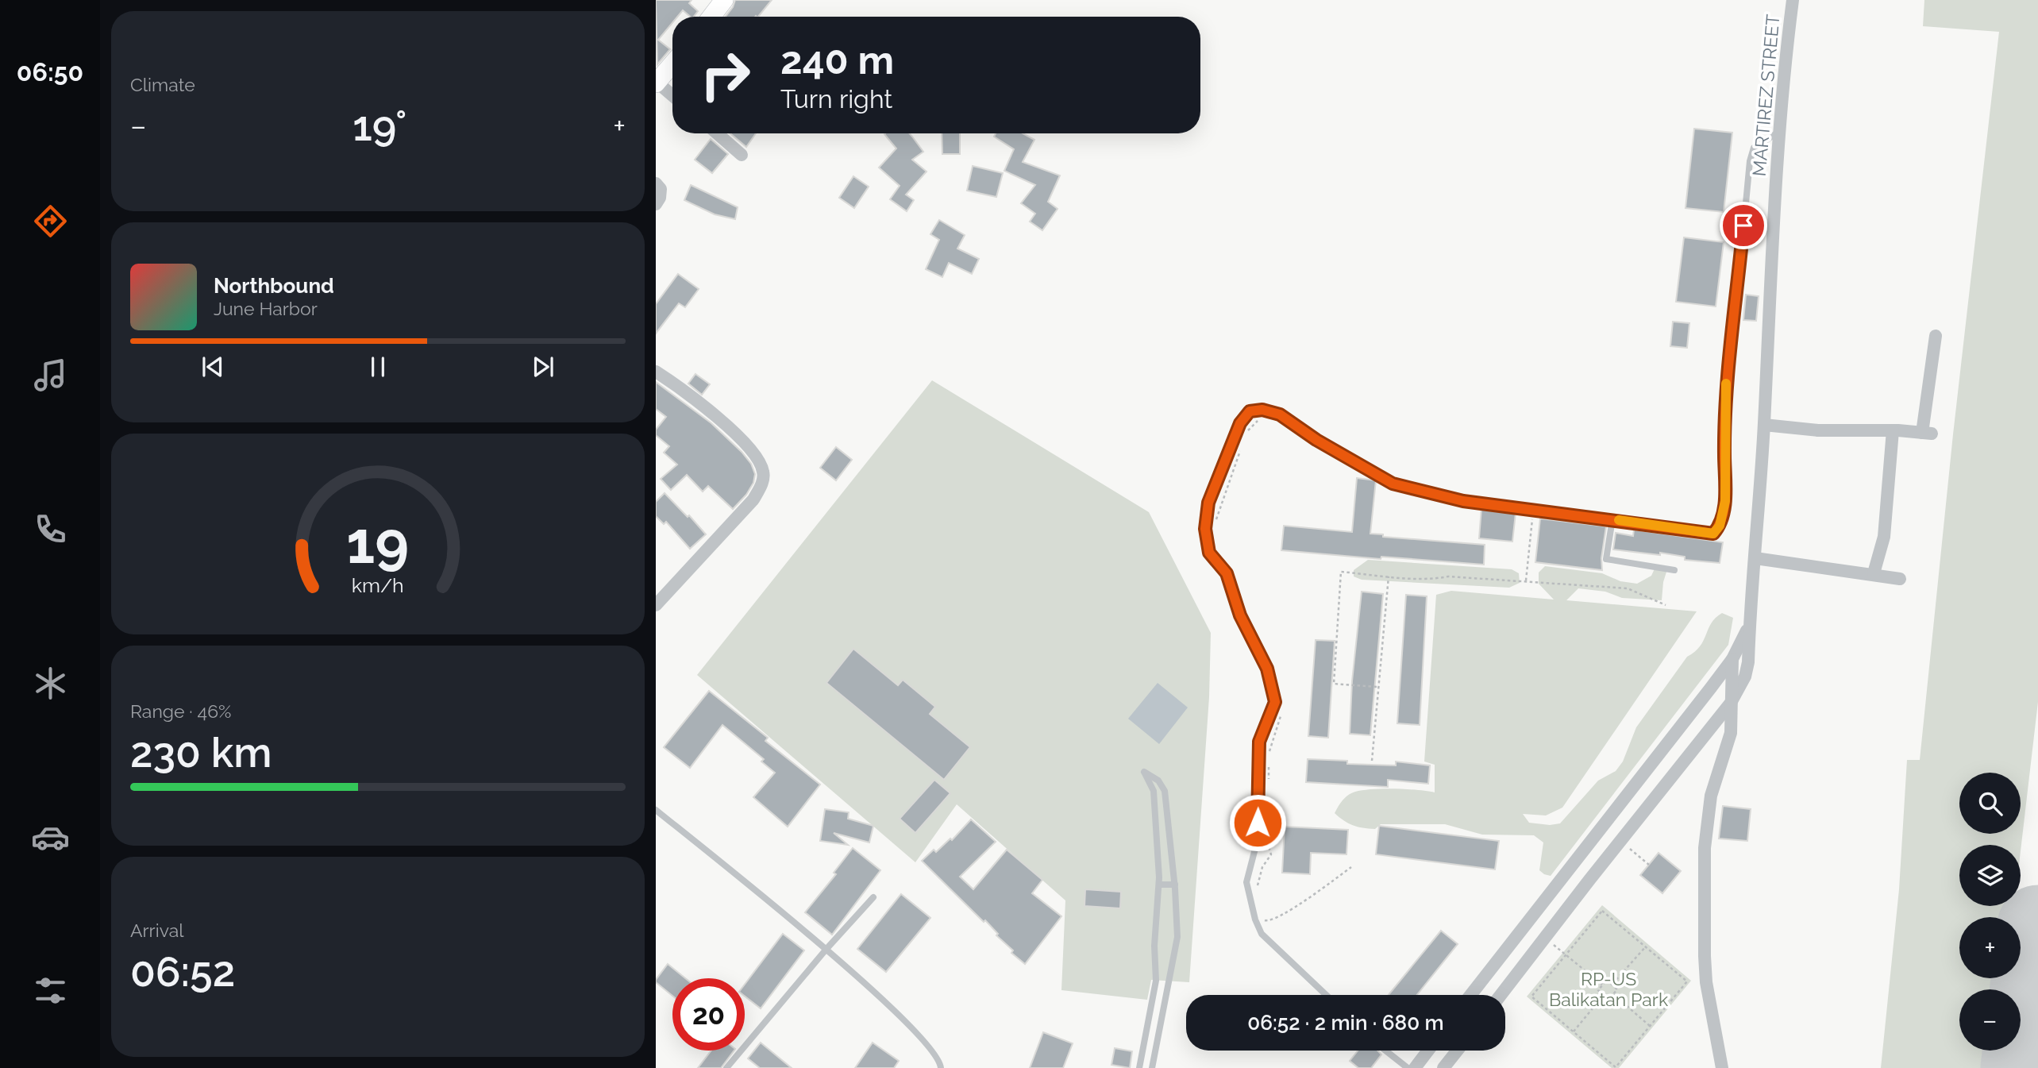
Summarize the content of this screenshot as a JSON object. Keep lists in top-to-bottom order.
{
  "streets": {
    "street": ["MARTIREZ STREET"]
  },
  "parks": ["RP-US Balikatan Park"],
  "page": {
    "tabs": "06:50",
    "tile": [
      "Climate",
      ["Range · 46%", "230 km"],
      ["Arrival", "06:52"]
    ],
    "turn": ["240 m", "Turn right"],
    "heat": ["−", "19°", "+"],
    "song": ["Northbound", "June Harbor"],
    "map_buttons": ["+", "−"],
    "limit": "20",
    "trip": "06:52 · 2 min · 680 m",
    "gauge": ["19", "km/h"]
  }
}
